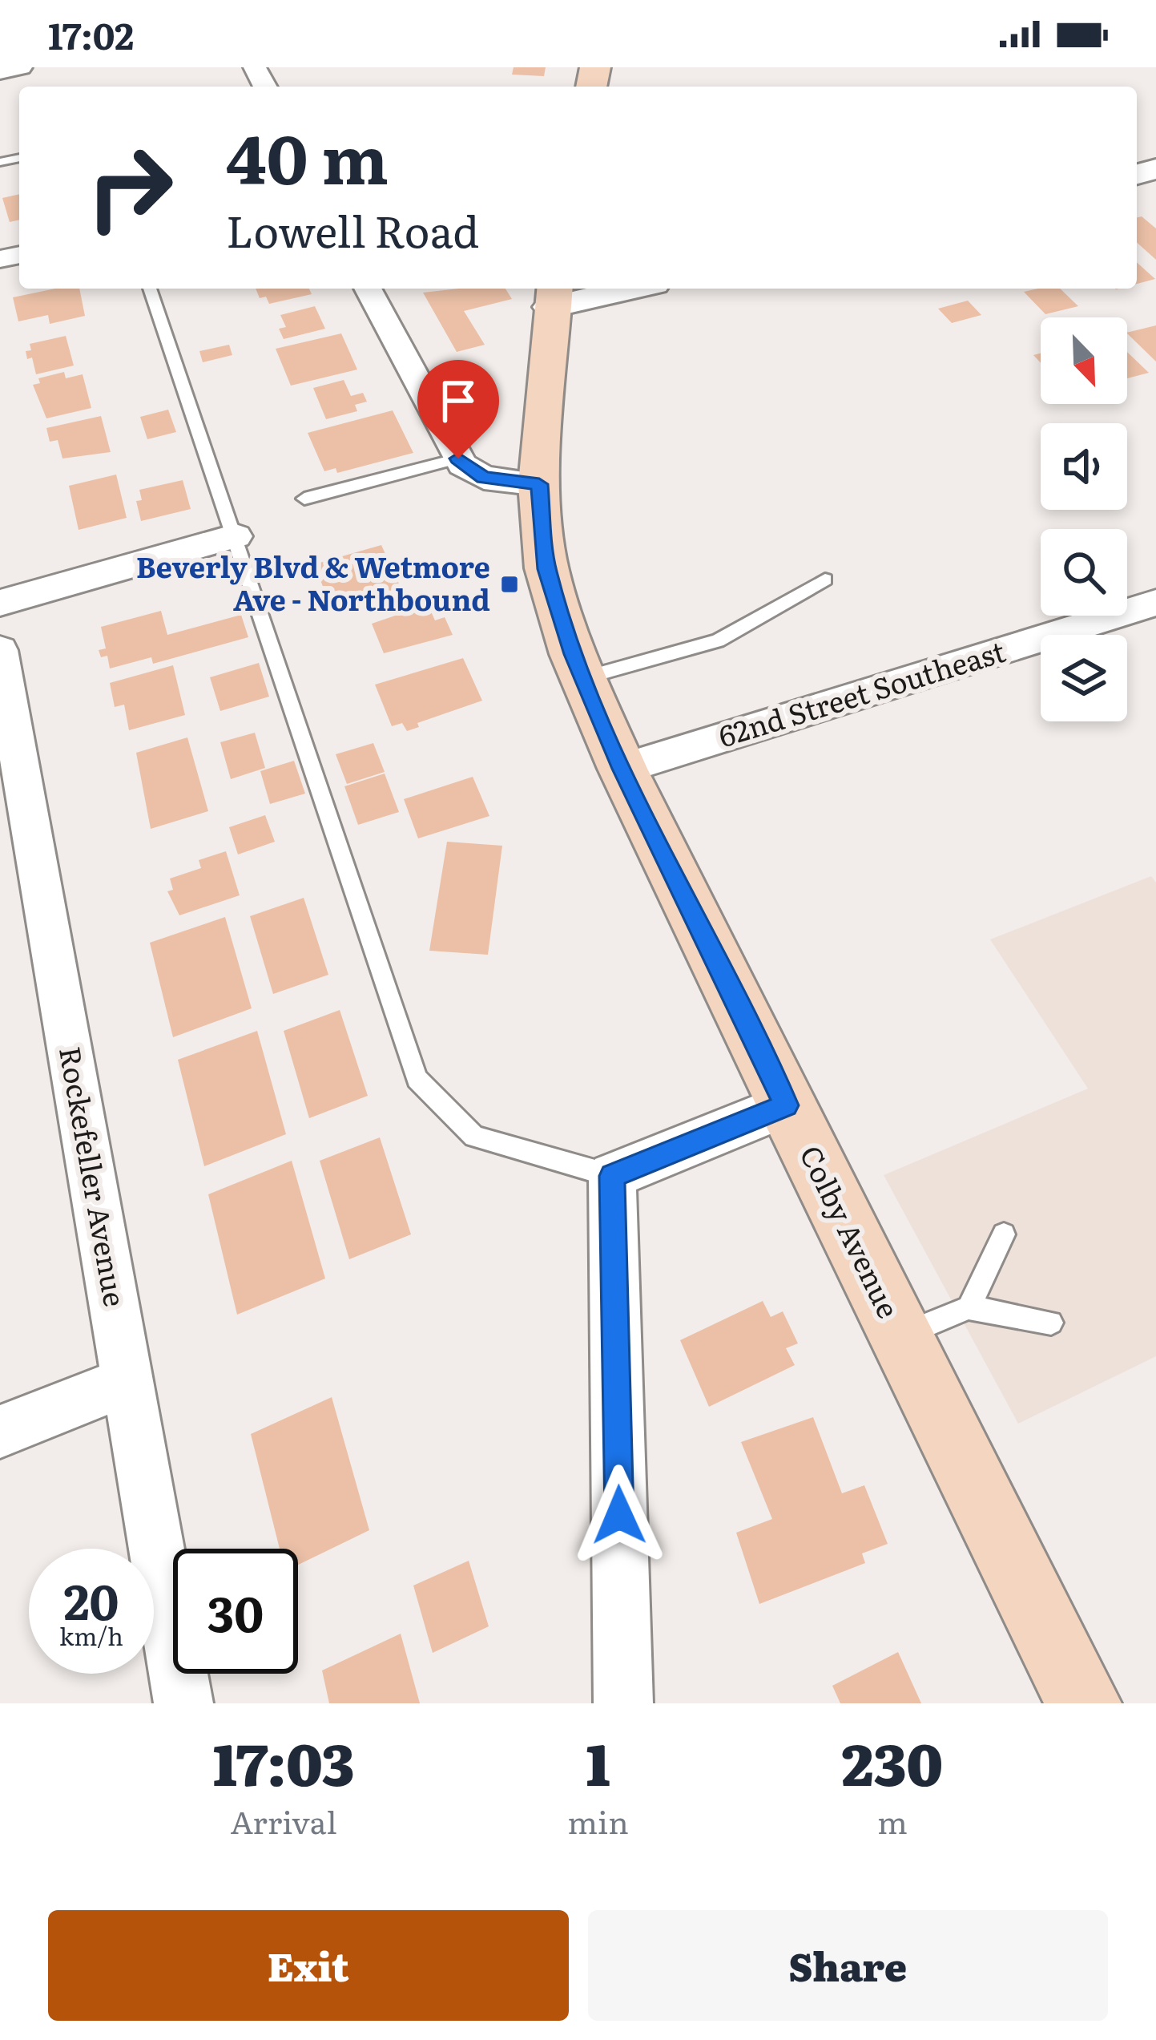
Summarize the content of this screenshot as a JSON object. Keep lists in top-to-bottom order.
{
  "streets": {
    "main road": ["Colby Avenue"],
    "street": ["62nd Street Southeast", "Rockefeller Avenue"]
  },
  "crossings": [
    ["62nd Street Southeast", "Colby Avenue"]
  ],
  "places": {
    "transit": ["Beverly Blvd & Wetmore Ave - Northbound"]
  },
  "north": "bottom right",
  "page": {
    "status": "17:02",
    "turn": ["40 m", "Lowell Road"],
    "speed": "20 km/h",
    "limit": "30",
    "eta": [
      "17:03",
      "Arrival",
      "1",
      "min",
      "230",
      "m"
    ],
    "buttons": ["Exit", "Share"]
  }
}
